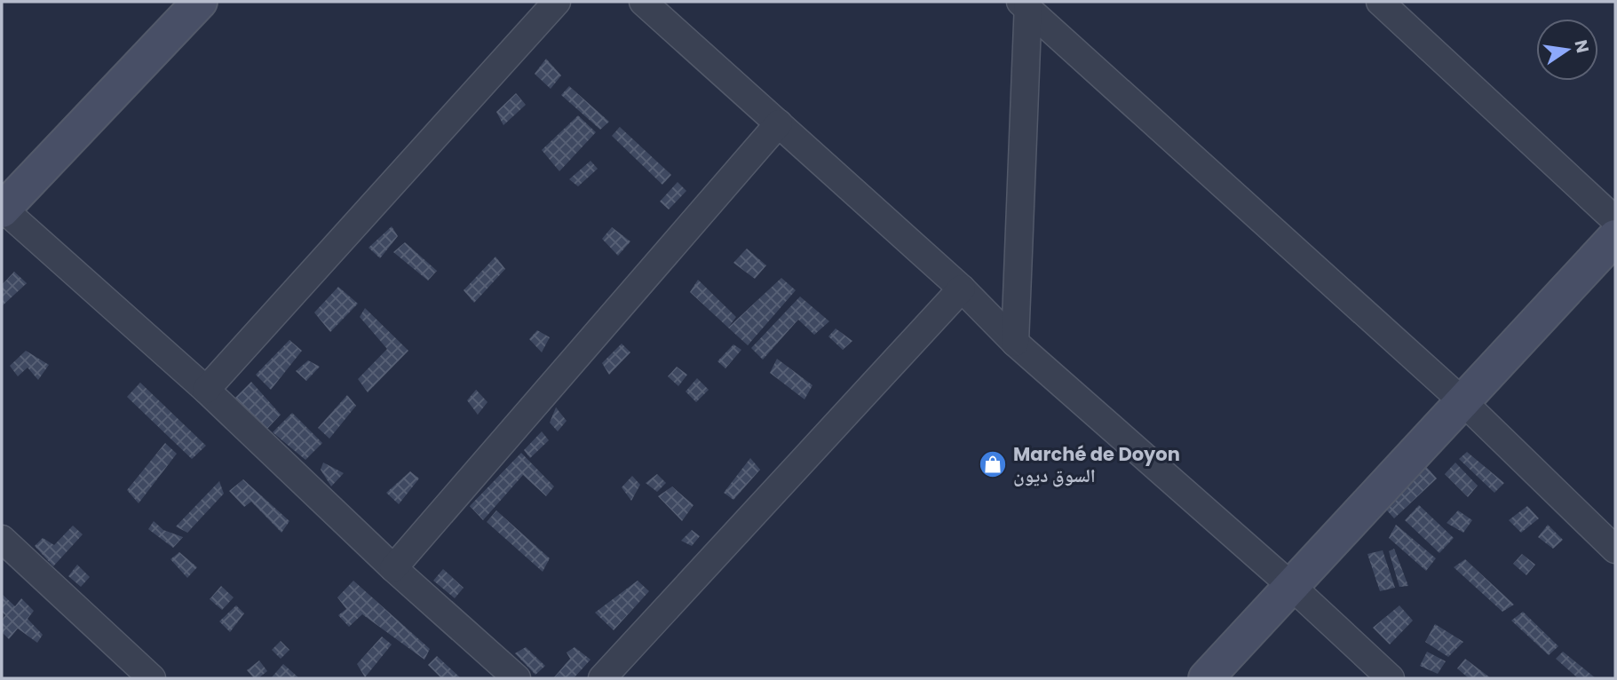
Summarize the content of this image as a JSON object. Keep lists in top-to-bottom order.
{
  "places": {
    "shop": ["Marché de Doyon السوق ديون"]
  },
  "north": "right"
}
